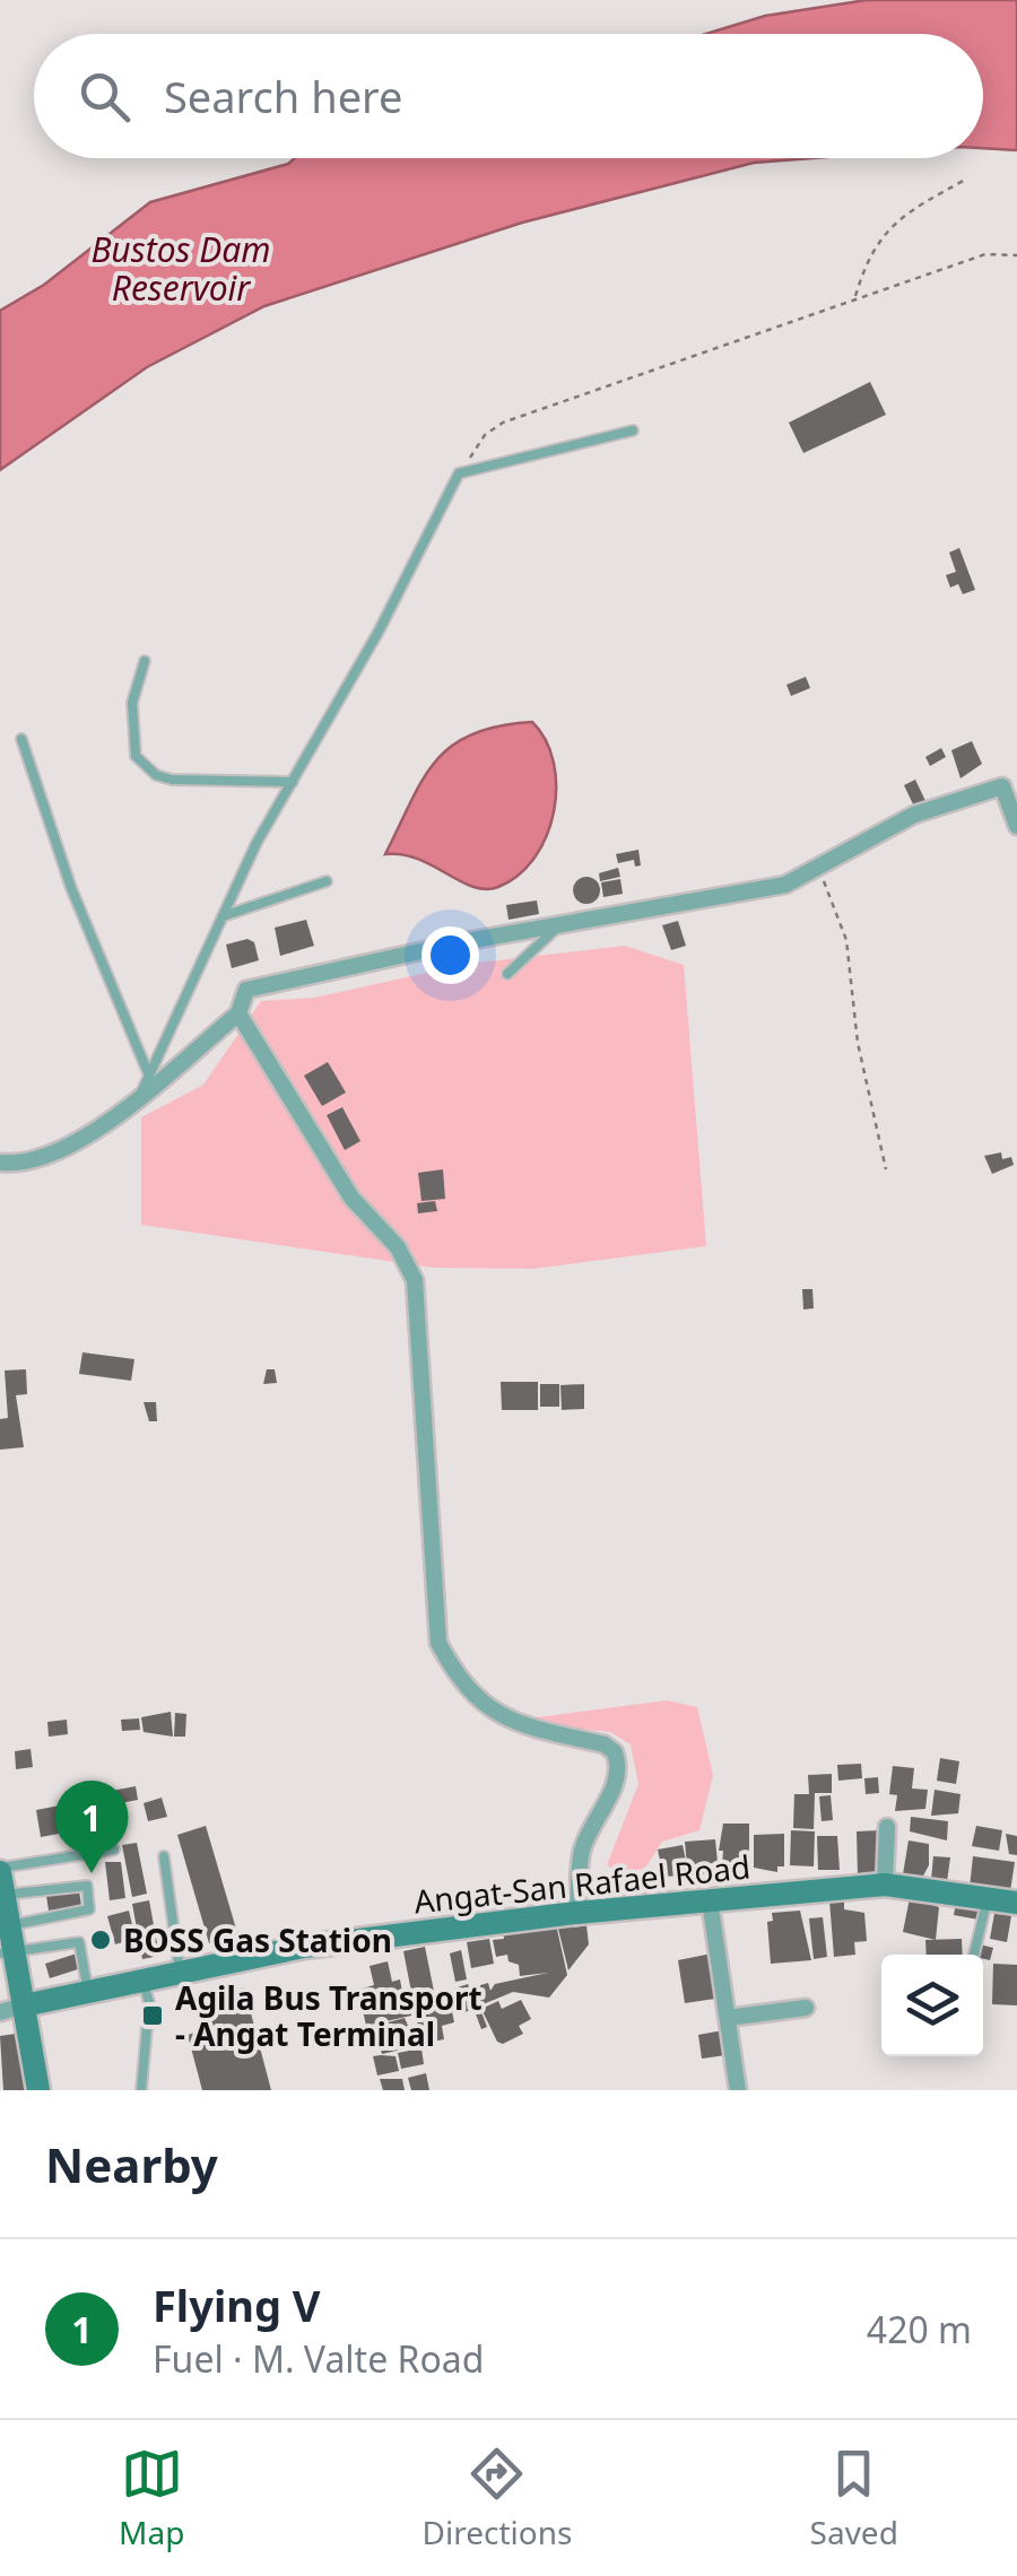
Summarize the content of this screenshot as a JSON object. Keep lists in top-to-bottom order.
{
  "streets": {
    "main road": ["Angat-San Rafael Road"]
  },
  "water": ["Bustos Dam Reservoir"],
  "places": {
    "other": ["BOSS Gas Station"],
    "transit": ["Agila Bus Transport - Angat Terminal"]
  },
  "page": {
    "search": "Search here",
    "pins": "1",
    "heading": "Nearby",
    "list": [
      {
        "mark": "1",
        "name": "Flying V",
        "note": "Fuel · M. Valte Road",
        "value": "420 m"
      }
    ],
    "nav": ["Map", "Directions", "Saved"]
  }
}
